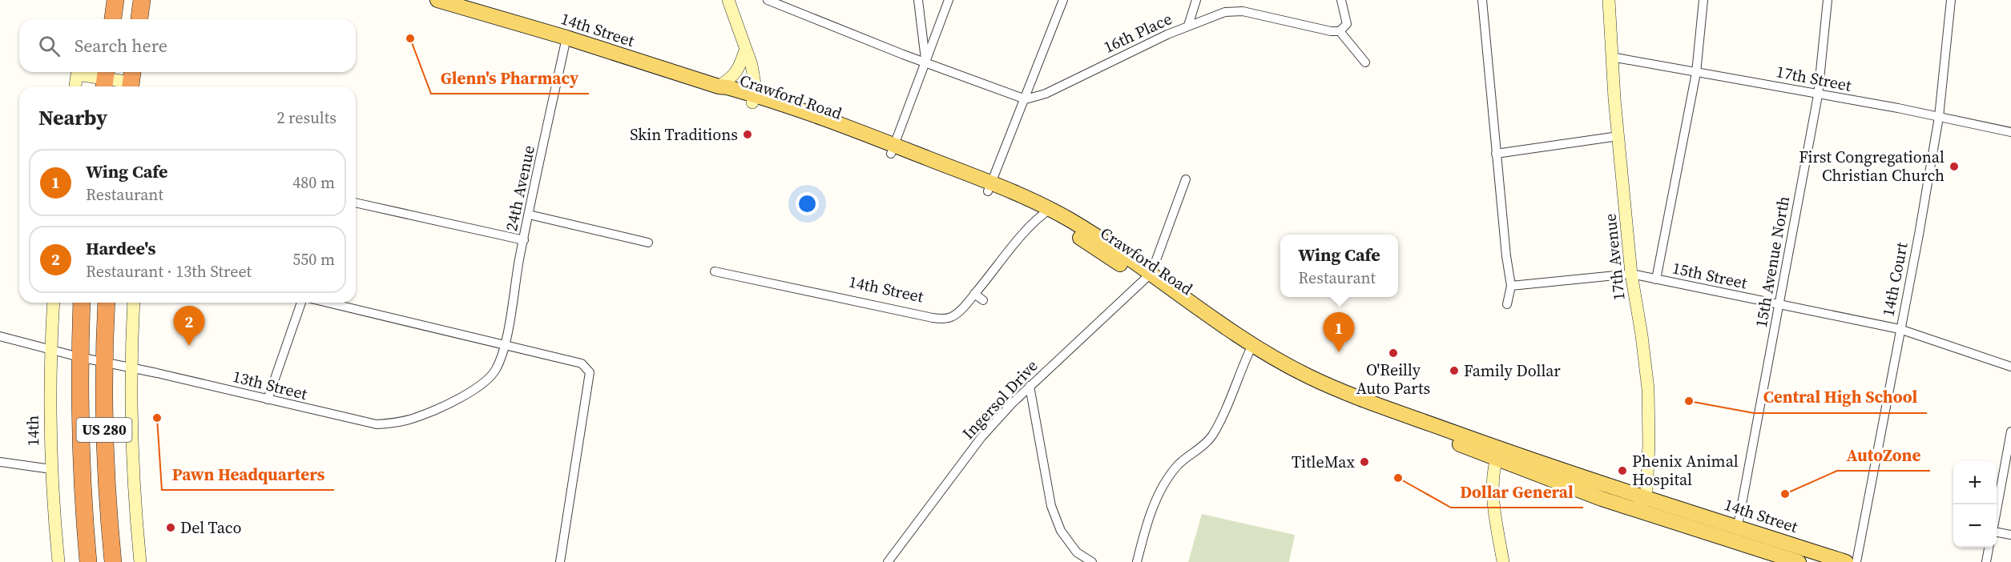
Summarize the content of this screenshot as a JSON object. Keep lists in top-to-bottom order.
{
  "streets": {
    "highway": ["US 280"],
    "main road": ["14th Street", "Crawford Road"],
    "street": [
      "16th Place",
      "17th Street",
      "24th Avenue",
      "17th Avenue",
      "15th Avenue North",
      "15th Street",
      "14th Court",
      "13th Street",
      "Ingersol Drive",
      "14th"
    ]
  },
  "crossings": [
    ["14th Street", "Crawford Road"],
    ["14th Street", "24th Avenue"],
    ["14th Street", "17th Avenue"],
    ["14th Street", "15th Avenue North"],
    ["17th Street", "17th Avenue"],
    ["17th Street", "15th Avenue North"],
    ["17th Street", "14th Court"],
    ["Crawford Road", "Ingersol Drive"],
    ["24th Avenue", "13th Street"],
    ["17th Avenue", "15th Street"],
    ["15th Avenue North", "15th Street"],
    ["15th Street", "14th Court"],
    ["13th Street", "US 280"],
    ["13th Street", "14th"]
  ],
  "places": [
    "Glenn's Pharmacy",
    "Skin Traditions",
    "First Congregational Christian Church",
    "O'Reilly Auto Parts",
    "Family Dollar",
    "Central High School",
    "Pawn Headquarters",
    "TitleMax",
    "Phenix Animal Hospital",
    "Dollar General",
    "AutoZone",
    "Del Taco"
  ],
  "page": {
    "search": "Search here",
    "heading": ["Nearby", "2 results"],
    "list": [
      {
        "mark": "1",
        "name": "Wing Cafe",
        "note": "Restaurant",
        "value": "480 m"
      },
      {
        "mark": "2",
        "name": "Hardee's",
        "note": "Restaurant · 13th Street",
        "value": "550 m"
      }
    ],
    "popup": ["Wing Cafe", "Restaurant"],
    "pins": ["2", "1"],
    "map_buttons": ["+", "−"]
  }
}
